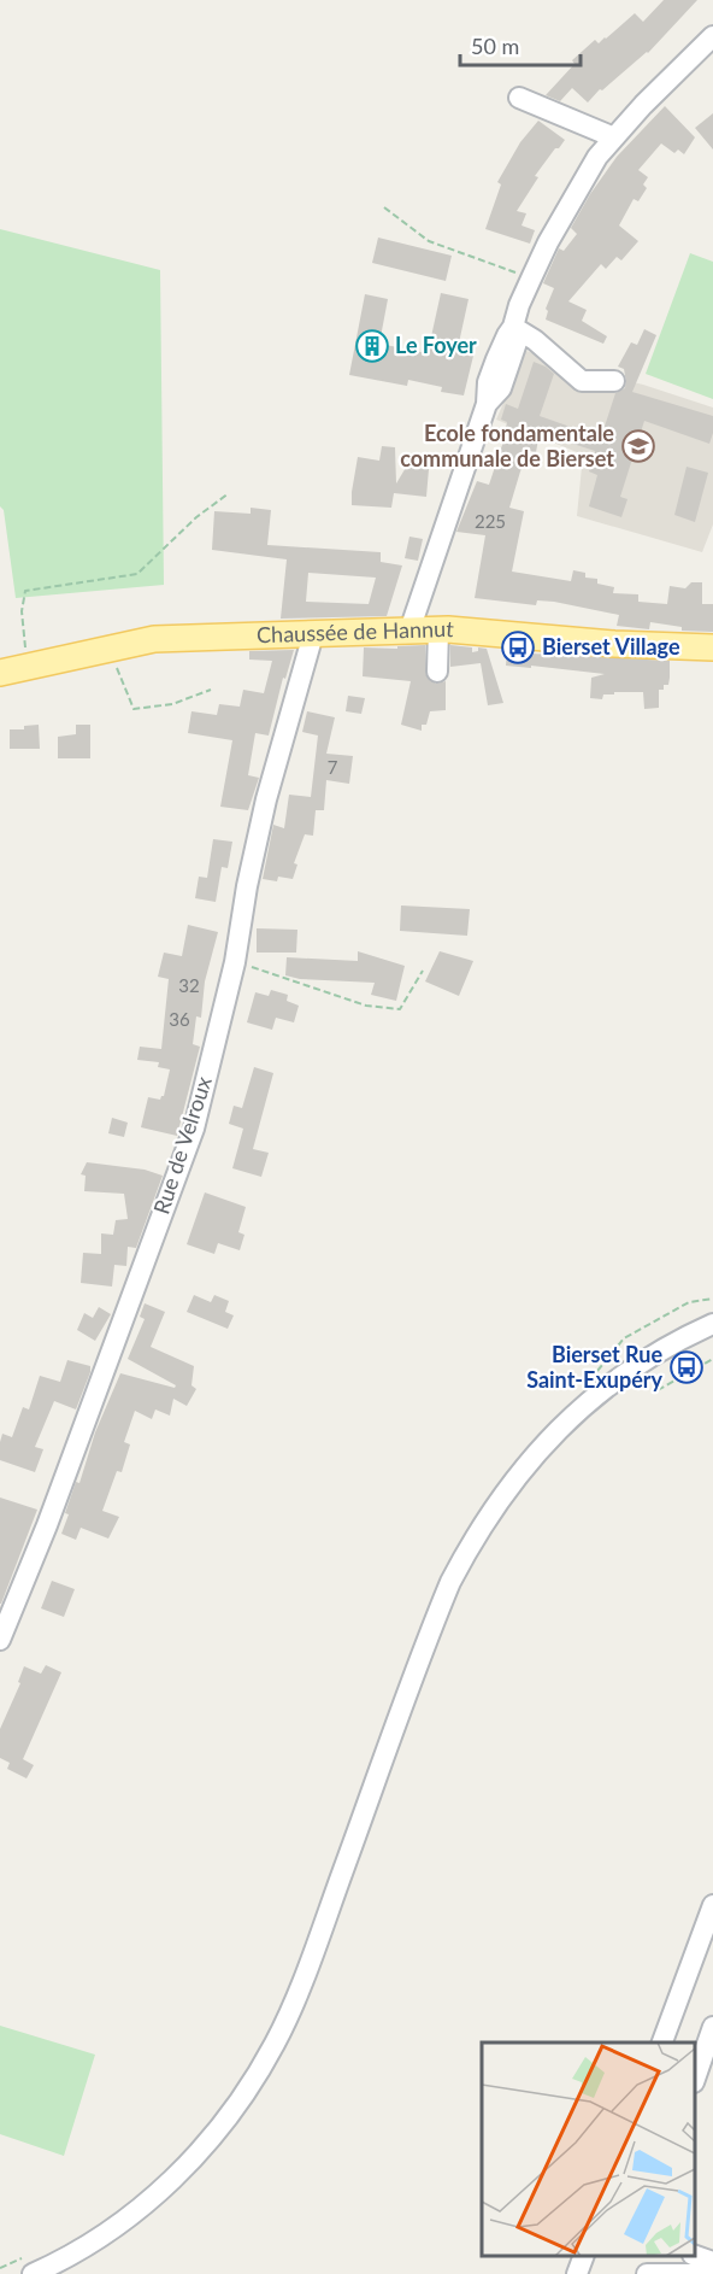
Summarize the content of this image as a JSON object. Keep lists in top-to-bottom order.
{
  "streets": {
    "main road": ["Chaussée de Hannut"],
    "street": ["Rue de Velroux"]
  },
  "crossings": [
    ["Chaussée de Hannut", "Rue de Velroux"]
  ],
  "places": {
    "building": ["Le Foyer"],
    "school or university": ["Ecole fondamentale communale de Bierset"],
    "bus stop": ["Bierset Village", "Bierset Rue Saint-Exupéry"]
  },
  "house_numbers": [
    "225",
    "7",
    "32",
    "36"
  ],
  "scale_bar": "50 m"
}
